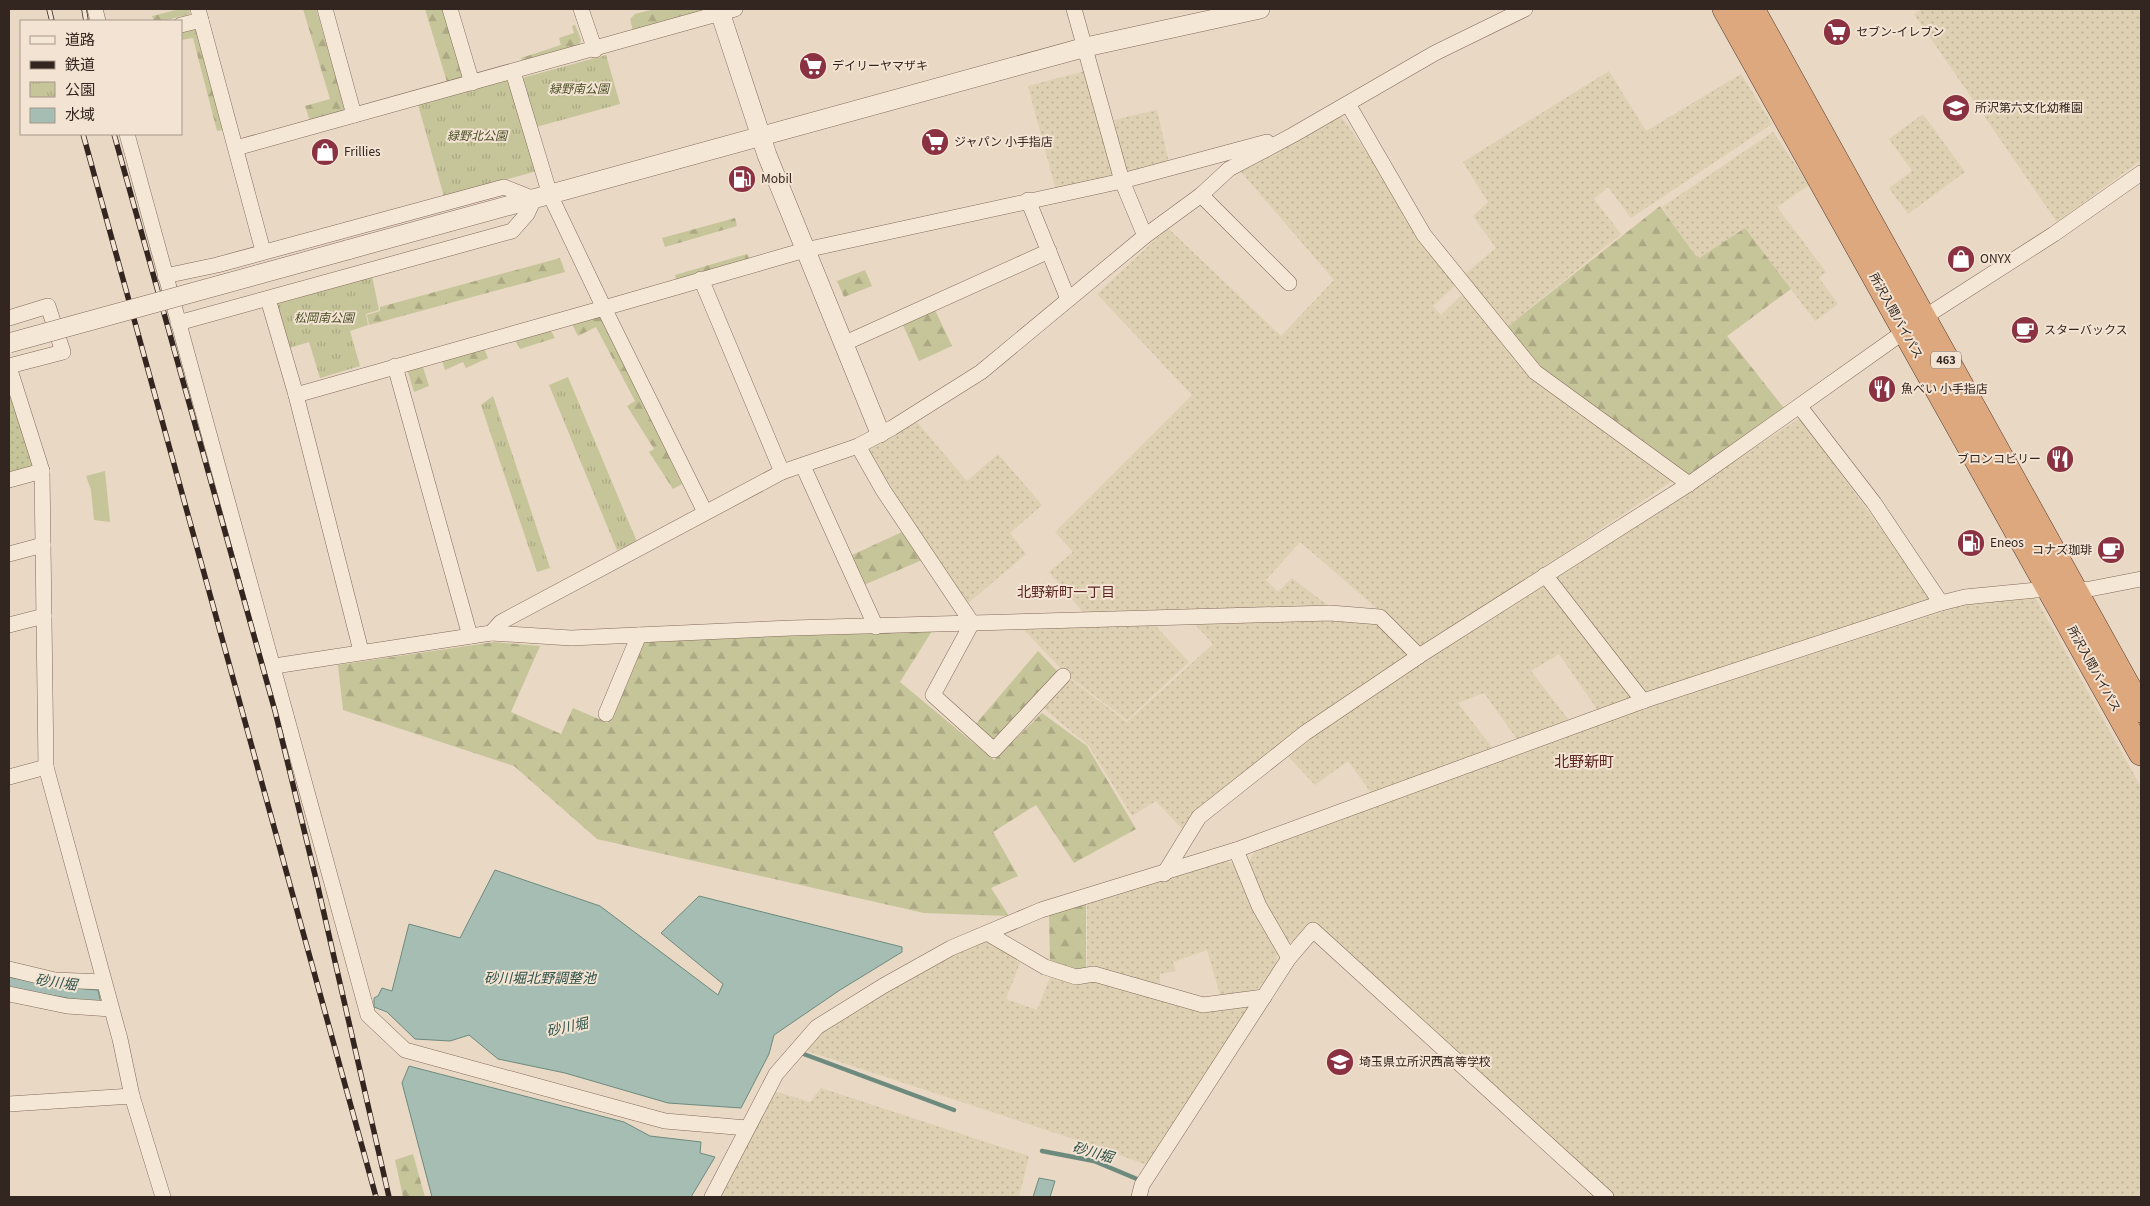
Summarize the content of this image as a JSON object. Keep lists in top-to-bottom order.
{
  "streets": {
    "highway": ["所沢入間バイパス", "463"]
  },
  "districts": ["北野新町一丁目", "北野新町"],
  "water": ["砂川堀北野調整池", "砂川堀"],
  "parks": ["緑野南公園", "緑野北公園", "松岡南公園"],
  "places": {
    "supermarket": ["セブン-イレブン", "デイリーヤマザキ", "ジャパン 小手指店"],
    "school or university": ["所沢第六文化幼稚園", "埼玉県立所沢西高等学校"],
    "shop": ["Frillies", "ONYX"],
    "fuel station": ["Mobil", "Eneos"],
    "cafe": ["スターバックス", "コナズ珈琲"],
    "restaurant": ["魚べい 小手指店", "ブロンコビリー"]
  },
  "legend": [
    "道路",
    "鉄道",
    "公園",
    "水域"
  ]
}
